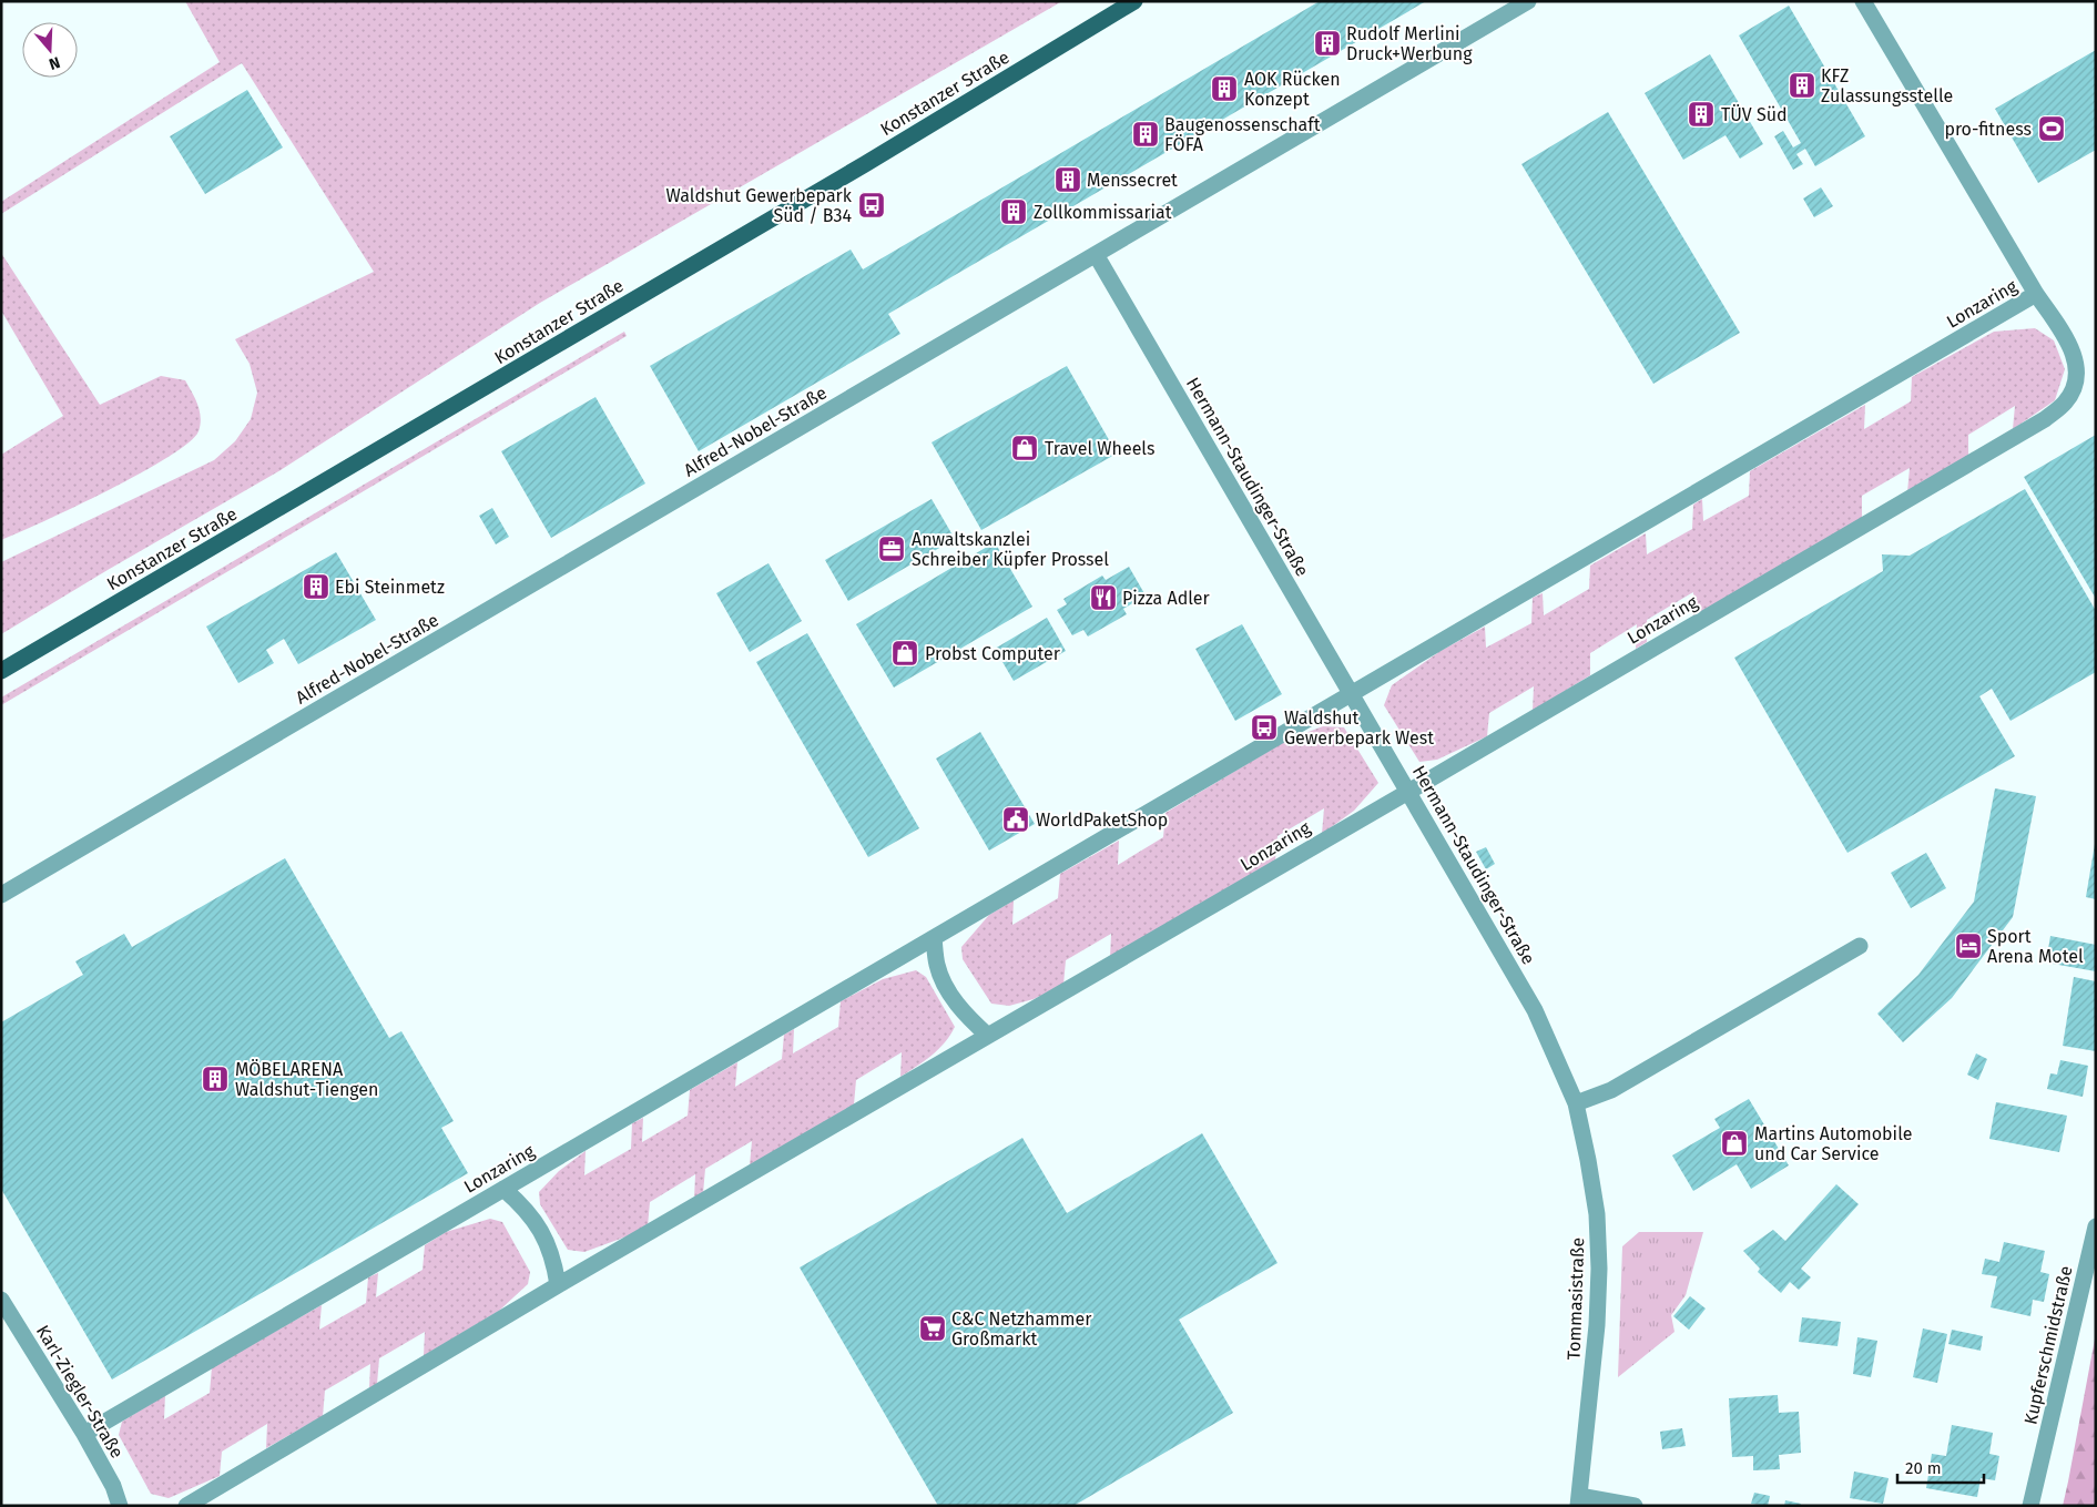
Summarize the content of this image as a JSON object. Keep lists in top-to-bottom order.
{
  "streets": {
    "main road": ["Konstanzer Straße"],
    "street": [
      "Lonzaring",
      "Alfred-Nobel-Straße",
      "Hermann-Staudinger-Straße",
      "Tommasistraße",
      "Kupferschmidstraße",
      "Karl-Ziegler-Straße"
    ]
  },
  "crossings": [
    ["Lonzaring", "Hermann-Staudinger-Straße"],
    ["Lonzaring", "Karl-Ziegler-Straße"],
    ["Alfred-Nobel-Straße", "Hermann-Staudinger-Straße"],
    ["Hermann-Staudinger-Straße", "Tommasistraße"]
  ],
  "places": {
    "building": [
      "Rudolf Merlini Druck+Werbung",
      "KFZ Zulassungsstelle",
      "AOK Rücken Konzept",
      "TÜV Süd",
      "Baugenossenschaft FÖFA",
      "Menssecret",
      "Zollkommissariat",
      "Ebi Steinmetz",
      "MÖBELARENA Waldshut-Tiengen"
    ],
    "sports": ["pro-fitness"],
    "bus stop": ["Waldshut Gewerbepark Süd / B34", "Waldshut Gewerbepark West"],
    "shop": ["Travel Wheels", "Probst Computer", "Martins Automobile und Car Service"],
    "office": ["Anwaltskanzlei Schreiber Küpfer Prossel"],
    "restaurant": ["Pizza Adler"],
    "public building": ["WorldPaketShop"],
    "hotel": ["Sport Arena Motel"],
    "supermarket": ["C&C Netzhammer Großmarkt"]
  },
  "scale_bar": "20 m",
  "north": "bottom"
}
